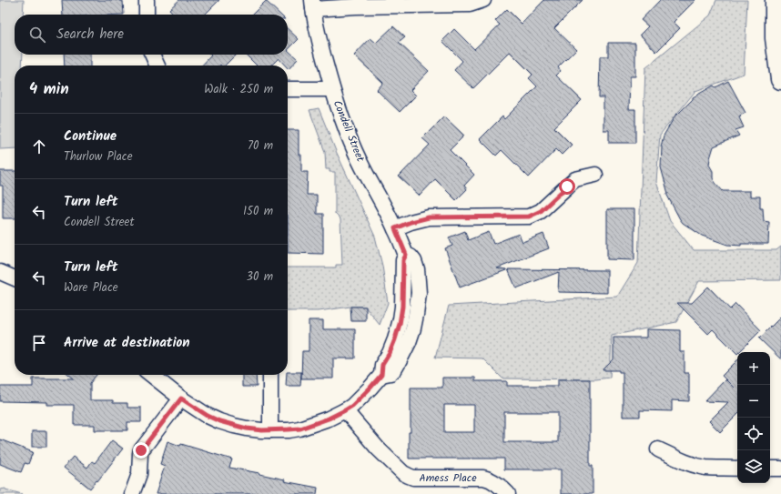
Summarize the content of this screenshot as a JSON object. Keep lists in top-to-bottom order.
{
  "streets": {
    "street": ["Condell Street", "Amess Place"]
  },
  "crossings": [
    ["Condell Street", "Amess Place"]
  ],
  "page": {
    "search": "Search here",
    "heading": ["4 min", "Walk · 250 m"],
    "list": [
      ["Continue", "Thurlow Place", "70 m"],
      ["Turn left", "Condell Street", "150 m"],
      ["Turn left", "Ware Place", "30 m"],
      "Arrive at destination"
    ],
    "map_buttons": ["+", "−"]
  }
}
